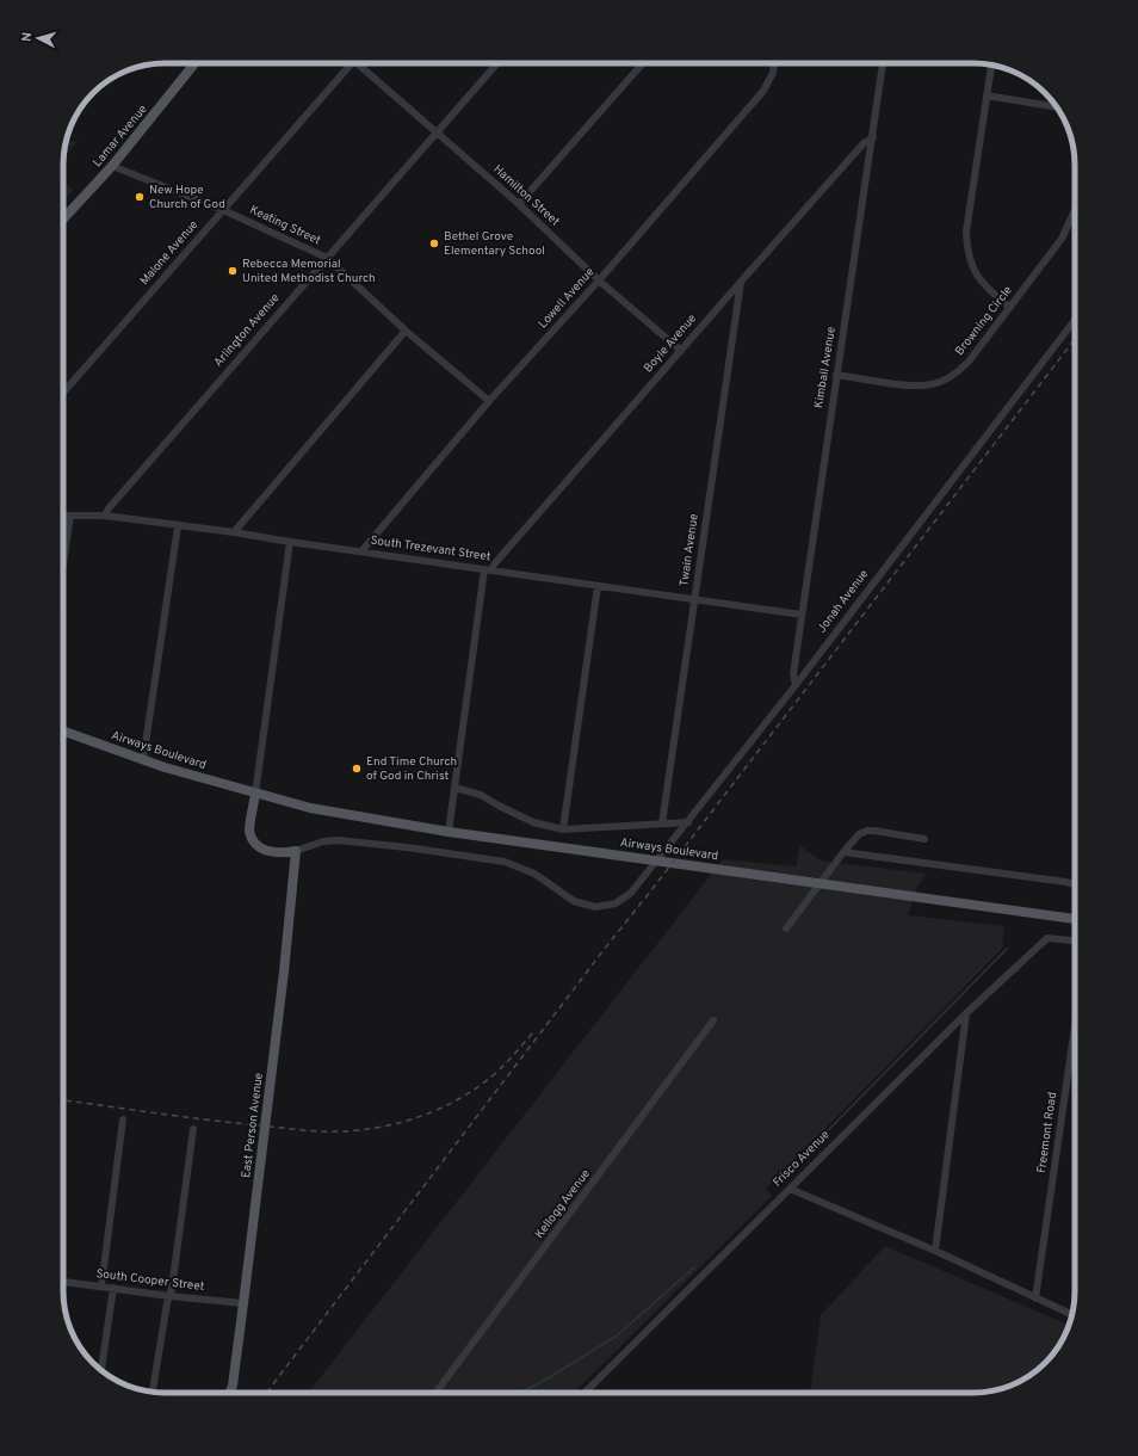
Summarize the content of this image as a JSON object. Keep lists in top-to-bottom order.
{
  "streets": {
    "main road": ["Lamar Avenue", "Airways Boulevard", "East Person Avenue"],
    "street": [
      "Hamilton Street",
      "Keating Street",
      "Malone Avenue",
      "Lowell Avenue",
      "Browning Circle",
      "Arlington Avenue",
      "Boyle Avenue",
      "Kimball Avenue",
      "South Trezevant Street",
      "Twain Avenue",
      "Jonah Avenue",
      "Freemont Road",
      "Frisco Avenue",
      "Kellogg Avenue",
      "South Cooper Street"
    ]
  },
  "crossings": [
    ["Lamar Avenue", "Keating Street"],
    ["Hamilton Street", "Lowell Avenue"],
    ["Hamilton Street", "Arlington Avenue"],
    ["Hamilton Street", "Boyle Avenue"],
    ["Keating Street", "Malone Avenue"],
    ["Keating Street", "Lowell Avenue"],
    ["Keating Street", "Arlington Avenue"],
    ["Lowell Avenue", "South Trezevant Street"],
    ["Browning Circle", "Kimball Avenue"],
    ["Arlington Avenue", "South Trezevant Street"],
    ["Boyle Avenue", "Kimball Avenue"],
    ["Boyle Avenue", "South Trezevant Street"],
    ["Boyle Avenue", "Twain Avenue"],
    ["Boyle Avenue", "Airways Boulevard"],
    ["Kimball Avenue", "South Trezevant Street"],
    ["Kimball Avenue", "Jonah Avenue"],
    ["South Trezevant Street", "Twain Avenue"],
    ["Twain Avenue", "Airways Boulevard"],
    ["Jonah Avenue", "Airways Boulevard"],
    ["Jonah Avenue", "East Person Avenue"],
    ["East Person Avenue", "South Cooper Street"]
  ],
  "places": [
    "New Hope Church of God",
    "Bethel Grove Elementary School",
    "Rebecca Memorial United Methodist Church",
    "End Time Church of God in Christ"
  ],
  "north": "left"
}
